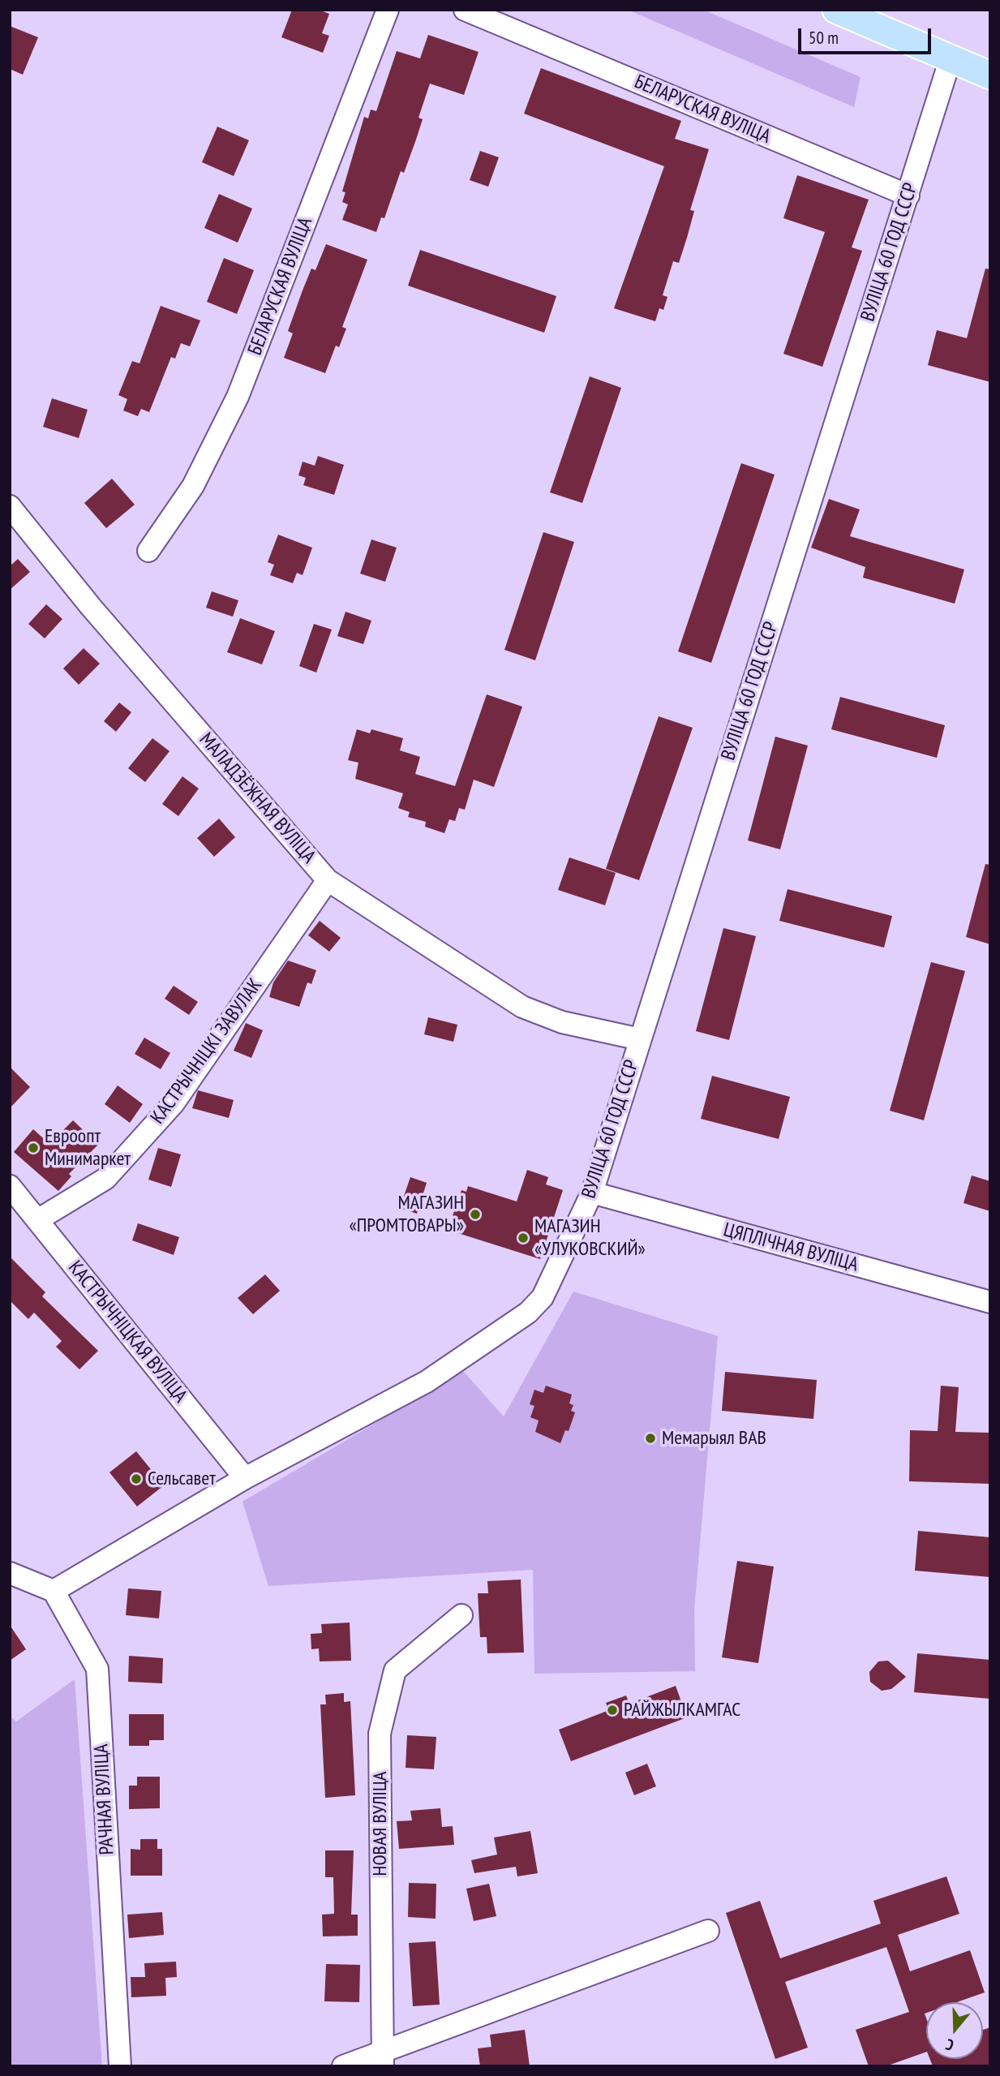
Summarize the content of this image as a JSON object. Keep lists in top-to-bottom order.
{
  "streets": {
    "street": [
      "БЕЛАРУСКАЯ ВУЛІЦА",
      "ВУЛІЦА 60 ГОД СССР",
      "МАЛАДЗЁЖНАЯ ВУЛІЦА",
      "КАСТРЫЧНІЦКІ ЗАВУЛАК",
      "ЦЯПЛІЧНАЯ ВУЛІЦА",
      "КАСТРЫЧНІЦКАЯ ВУЛІЦА",
      "РАЧНАЯ ВУЛІЦА",
      "НОВАЯ ВУЛІЦА"
    ]
  },
  "crossings": [
    ["БЕЛАРУСКАЯ ВУЛІЦА", "ВУЛІЦА 60 ГОД СССР"],
    ["ВУЛІЦА 60 ГОД СССР", "МАЛАДЗЁЖНАЯ ВУЛІЦА"],
    ["ВУЛІЦА 60 ГОД СССР", "ЦЯПЛІЧНАЯ ВУЛІЦА"],
    ["ВУЛІЦА 60 ГОД СССР", "КАСТРЫЧНІЦКАЯ ВУЛІЦА"],
    ["ВУЛІЦА 60 ГОД СССР", "РАЧНАЯ ВУЛІЦА"],
    ["МАЛАДЗЁЖНАЯ ВУЛІЦА", "КАСТРЫЧНІЦКІ ЗАВУЛАК"],
    ["КАСТРЫЧНІЦКІ ЗАВУЛАК", "КАСТРЫЧНІЦКАЯ ВУЛІЦА"]
  ],
  "places": [
    "Евроопт Минимаркет",
    "МАГАЗИН «ПРОМТОВАРЫ»",
    "МАГАЗИН «УЛУКОВСКИЙ»",
    "Мемарыял ВАВ",
    "Сельсавет",
    "РАЙЖЫЛКАМГАС"
  ],
  "scale_bar": "50 m",
  "north": "bottom"
}
